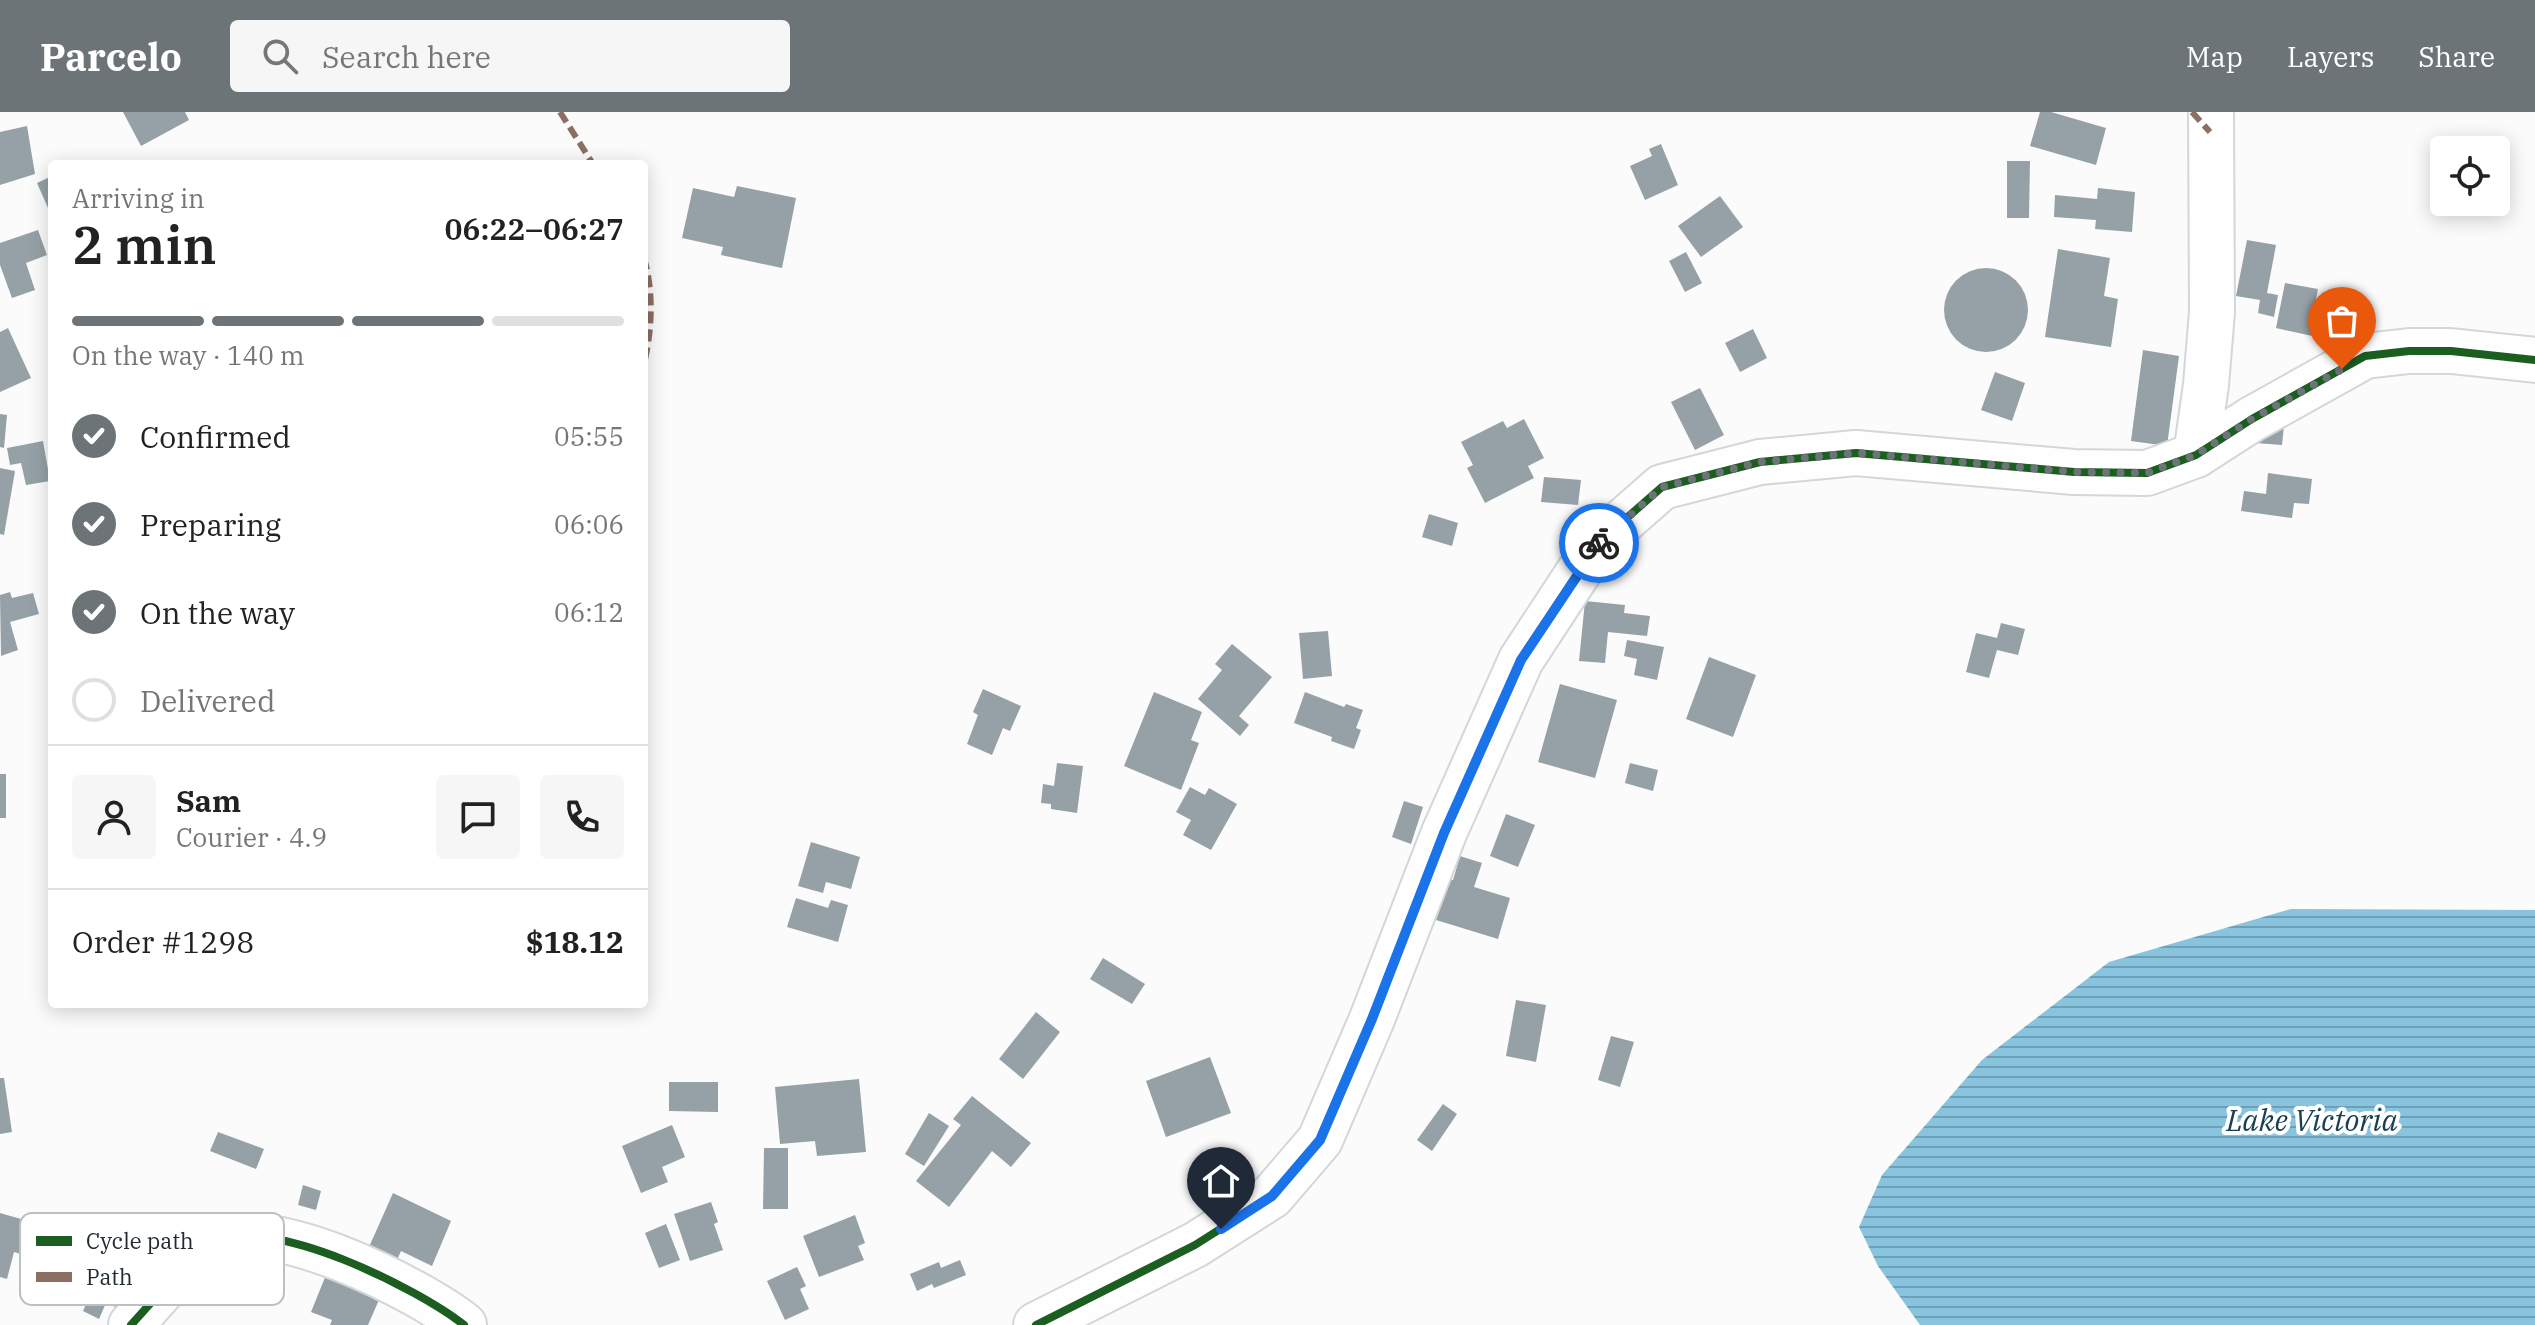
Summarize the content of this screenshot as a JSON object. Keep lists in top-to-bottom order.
{
  "water": ["Lake Victoria"],
  "legend": ["Cycle path", "Path"],
  "page": {
    "header": "Parcelo",
    "search": "Search here",
    "nav": ["Map", "Layers", "Share"],
    "heading": ["2 min", "Arriving in", "06:22–06:27"],
    "panel": [
      "Sam",
      "Courier · 4.9",
      "Order #1298",
      "$18.12"
    ],
    "bar": "On the way · 140 m",
    "list": [
      ["Confirmed", "05:55"],
      ["Preparing", "06:06"],
      ["On the way", "06:12"],
      "Delivered"
    ]
  }
}
